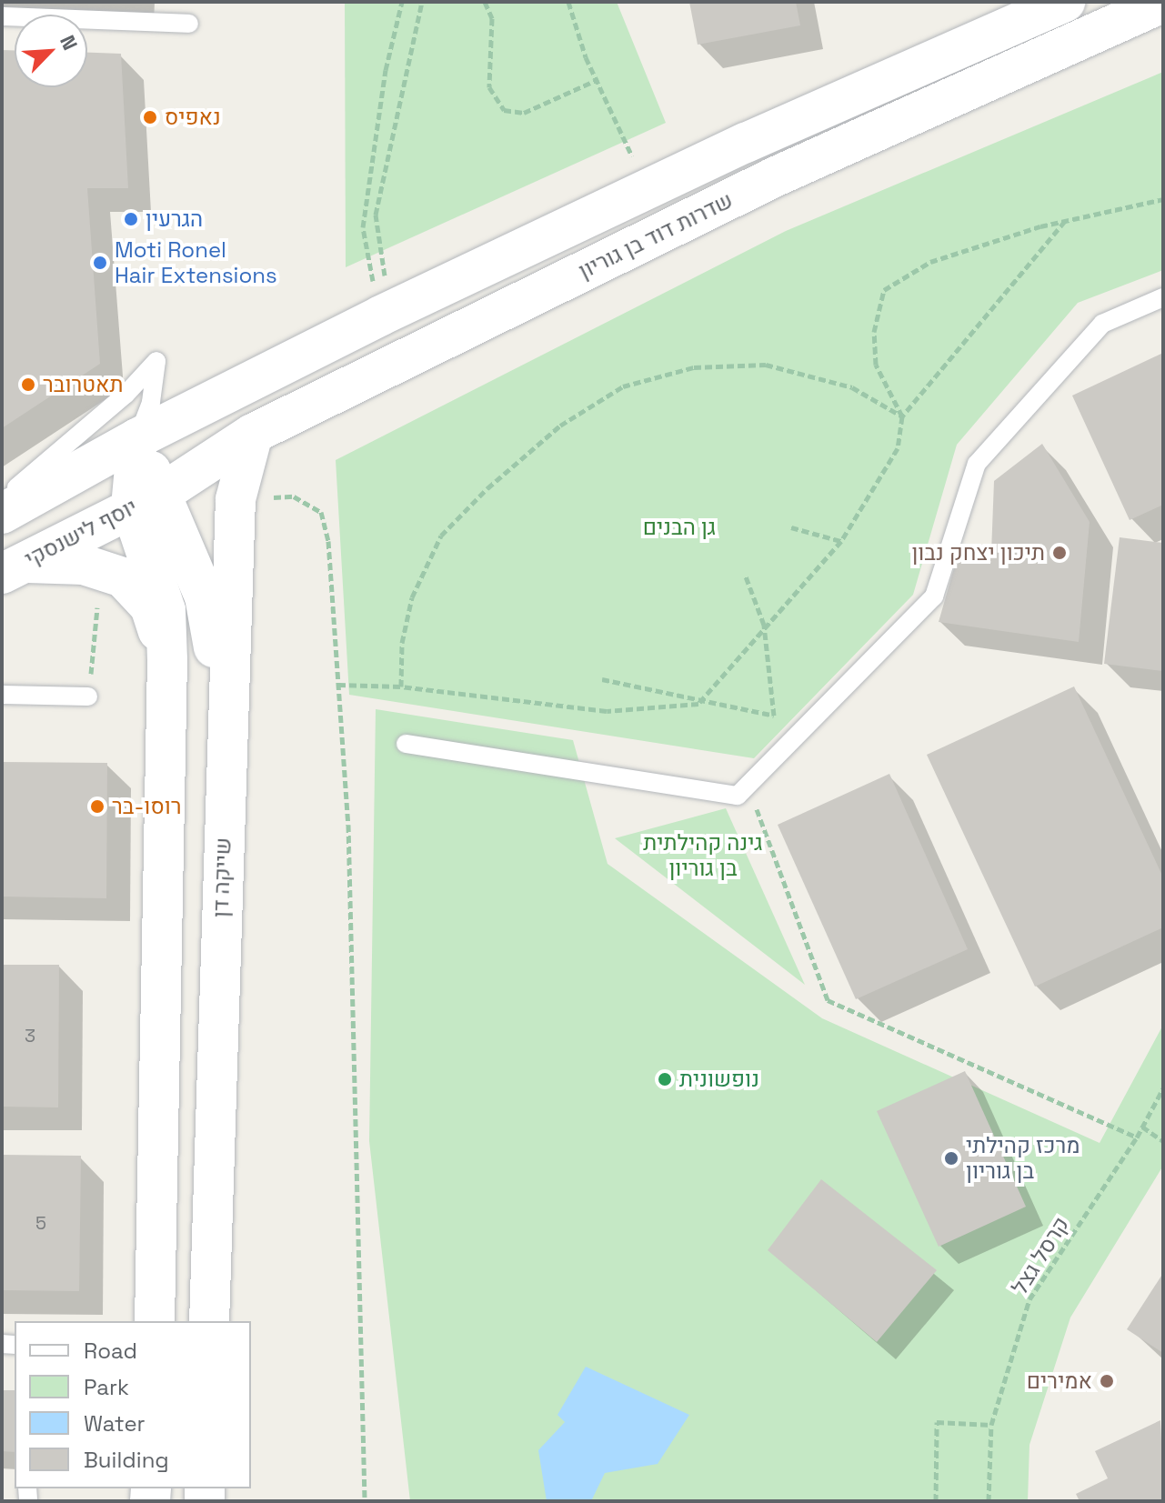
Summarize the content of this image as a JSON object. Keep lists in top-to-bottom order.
{
  "streets": {
    "main road": ["שדרות דוד בן גוריון", "יוסף לישנסקי", "שייקה דן"],
    "path": ["קרסל גצל"]
  },
  "crossings": [
    ["שדרות דוד בן גוריון", "יוסף לישנסקי"],
    ["שדרות דוד בן גוריון", "שייקה דן"]
  ],
  "parks": ["גן הבנים", "גינה קהילתית בן גוריון"],
  "places": [
    "נאפיס",
    "הגרעין",
    "Moti Ronel Hair Extensions",
    "תאטרובר",
    "תיכון יצחק נבון",
    "רוסו-בר",
    "נופשונית",
    "מרכז קהילתי בן גוריון",
    "אמירים"
  ],
  "house_numbers": ["3", "5"],
  "legend": [
    "Road",
    "Park",
    "Water",
    "Building"
  ],
  "north": "top right"
}
